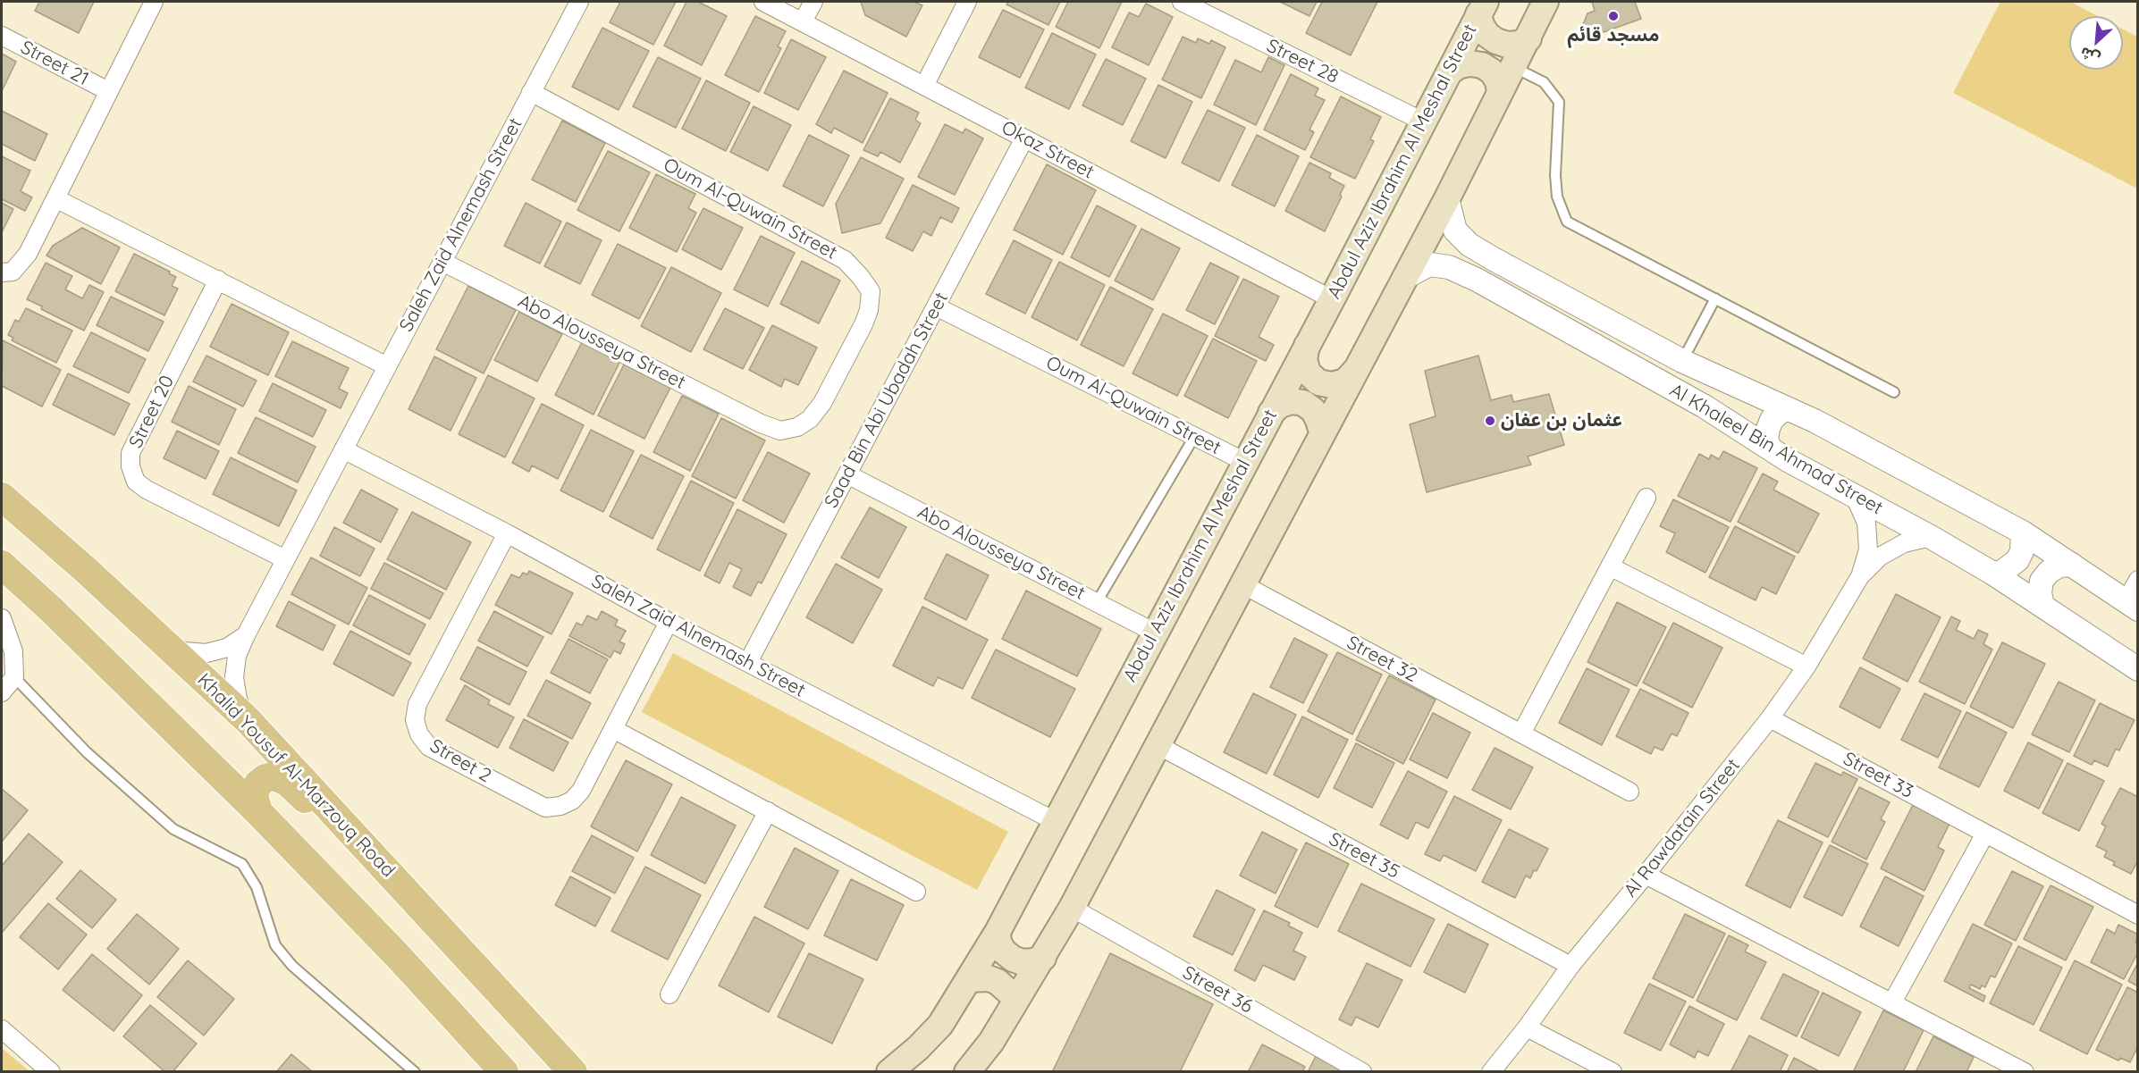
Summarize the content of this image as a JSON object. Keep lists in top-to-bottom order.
{
  "streets": {
    "main road": ["Abdul Aziz Ibrahim Al Meshal Street", "Khalid Yousuf Al-Marzouq Road"],
    "street": [
      "Street 28",
      "Street 21",
      "Okaz Street",
      "Oum Al-Quwain Street",
      "Saleh Zaid Alnemash Street",
      "Abo Alousseya Street",
      "Saad Bin Abi Ubadah Street",
      "Street 20",
      "Al Khaleel Bin Ahmad Street",
      "Street 32",
      "Street 2",
      "Street 33",
      "Al Rawdatain Street",
      "Street 35",
      "Street 36"
    ]
  },
  "crossings": [
    ["Street 28", "Abdul Aziz Ibrahim Al Meshal Street"],
    ["Okaz Street", "Abdul Aziz Ibrahim Al Meshal Street"],
    ["Okaz Street", "Saad Bin Abi Ubadah Street"],
    ["Abdul Aziz Ibrahim Al Meshal Street", "Oum Al-Quwain Street"],
    ["Abdul Aziz Ibrahim Al Meshal Street", "Saleh Zaid Alnemash Street"],
    ["Abdul Aziz Ibrahim Al Meshal Street", "Abo Alousseya Street"],
    ["Oum Al-Quwain Street", "Saleh Zaid Alnemash Street"],
    ["Oum Al-Quwain Street", "Abo Alousseya Street"],
    ["Oum Al-Quwain Street", "Saad Bin Abi Ubadah Street"],
    ["Saleh Zaid Alnemash Street", "Abo Alousseya Street"],
    ["Saleh Zaid Alnemash Street", "Saad Bin Abi Ubadah Street"],
    ["Saleh Zaid Alnemash Street", "Street 20"],
    ["Saleh Zaid Alnemash Street", "Street 2"],
    ["Saleh Zaid Alnemash Street", "Khalid Yousuf Al-Marzouq Road"],
    ["Abo Alousseya Street", "Saad Bin Abi Ubadah Street"],
    ["Al Khaleel Bin Ahmad Street", "Al Rawdatain Street"],
    ["Street 33", "Al Rawdatain Street"],
    ["Al Rawdatain Street", "Street 35"]
  ],
  "places": ["مسجد قائم", "عثمان بن عفان"],
  "north": "bottom left"
}
